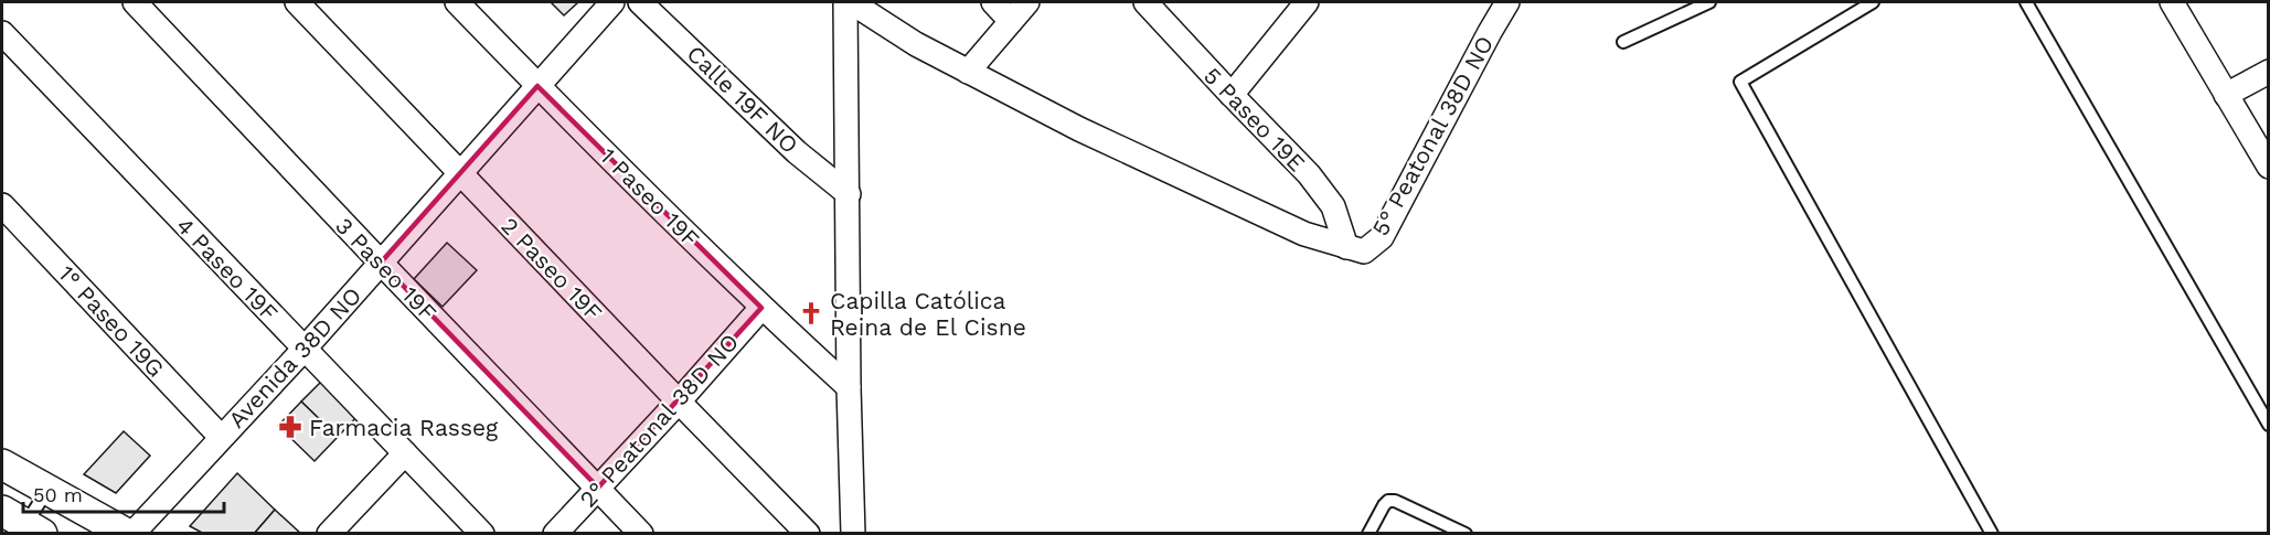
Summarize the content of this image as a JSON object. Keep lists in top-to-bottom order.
{
  "streets": {
    "street": [
      "Calle 19F NO",
      "5 Paseo 19E",
      "5° Peatonal 38D NO",
      "1 Paseo 19F",
      "4 Paseo 19F",
      "3 Paseo 19F",
      "2 Paseo 19F",
      "1° Paseo 19G",
      "Avenida 38D NO",
      "2° Peatonal 38D NO"
    ]
  },
  "crossings": [
    ["5 Paseo 19E", "5° Peatonal 38D NO"],
    ["1 Paseo 19F", "Avenida 38D NO"],
    ["1 Paseo 19F", "2° Peatonal 38D NO"],
    ["4 Paseo 19F", "Avenida 38D NO"],
    ["3 Paseo 19F", "Avenida 38D NO"],
    ["3 Paseo 19F", "2° Peatonal 38D NO"],
    ["2 Paseo 19F", "Avenida 38D NO"],
    ["2 Paseo 19F", "2° Peatonal 38D NO"],
    ["1° Paseo 19G", "Avenida 38D NO"]
  ],
  "places": {
    "church": ["Capilla Católica Reina de El Cisne"],
    "pharmacy": ["Farmacia Rasseg"]
  },
  "scale_bar": "50 m"
}
